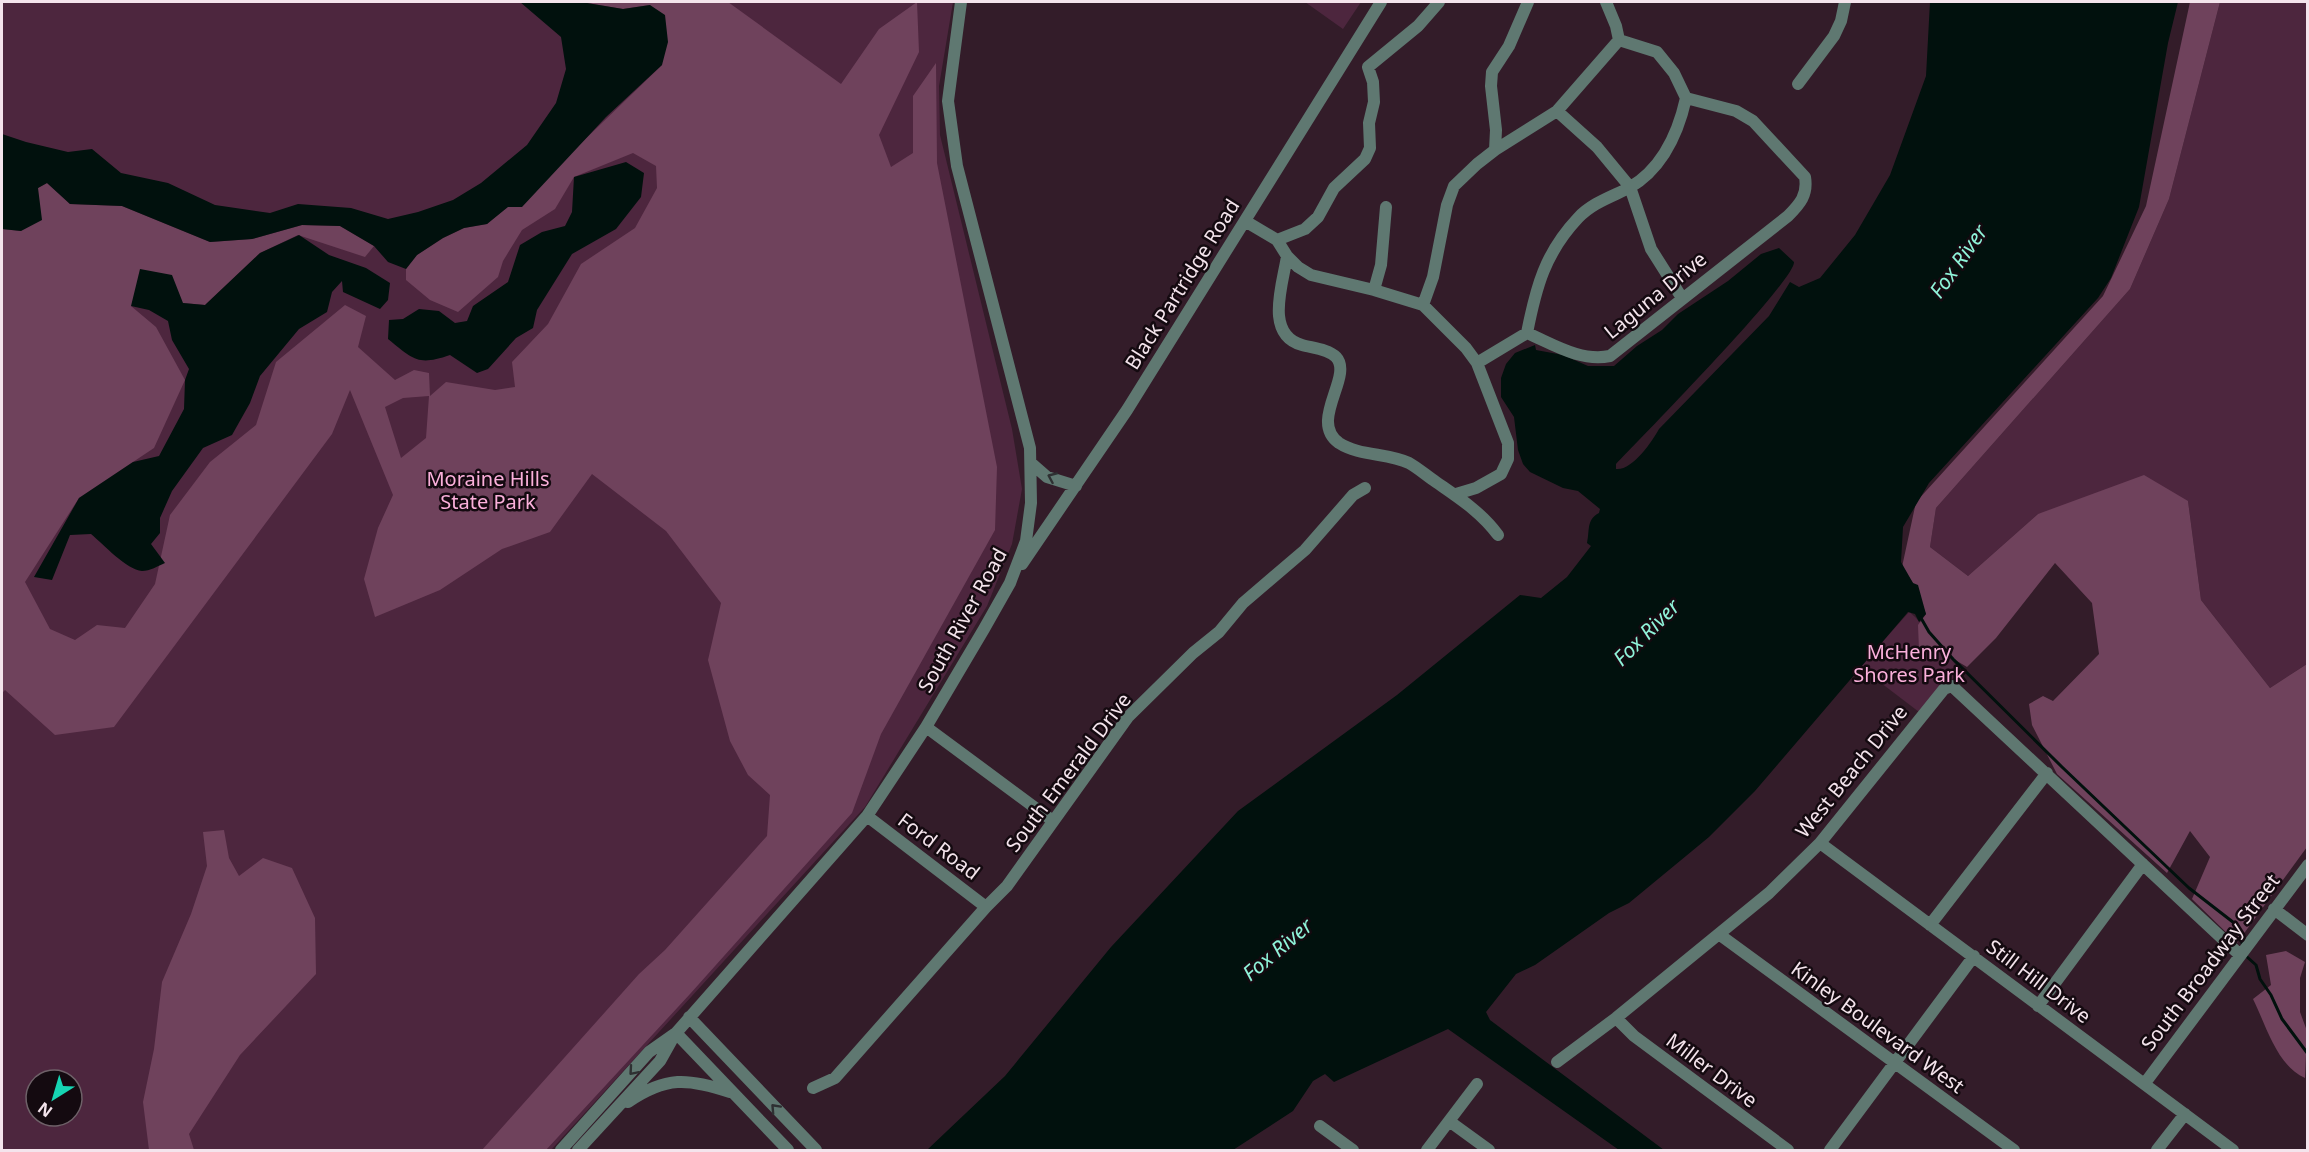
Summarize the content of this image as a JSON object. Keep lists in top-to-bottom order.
{
  "streets": {
    "street": [
      "Black Partridge Road",
      "Laguna Drive",
      "South River Road",
      "West Beach Drive",
      "South Emerald Drive",
      "Ford Road",
      "South Broadway Street",
      "Still Hill Drive",
      "Kinley Boulevard West",
      "Miller Drive"
    ]
  },
  "crossings": [
    ["Black Partridge Road", "South River Road"],
    ["South River Road", "Ford Road"],
    ["West Beach Drive", "South Broadway Street"],
    ["West Beach Drive", "Still Hill Drive"],
    ["West Beach Drive", "Kinley Boulevard West"],
    ["West Beach Drive", "Miller Drive"],
    ["South Emerald Drive", "Ford Road"],
    ["South Broadway Street", "Still Hill Drive"]
  ],
  "water": ["Fox River"],
  "parks": ["Moraine Hills State Park", "McHenry Shores Park"],
  "north": "bottom left"
}
